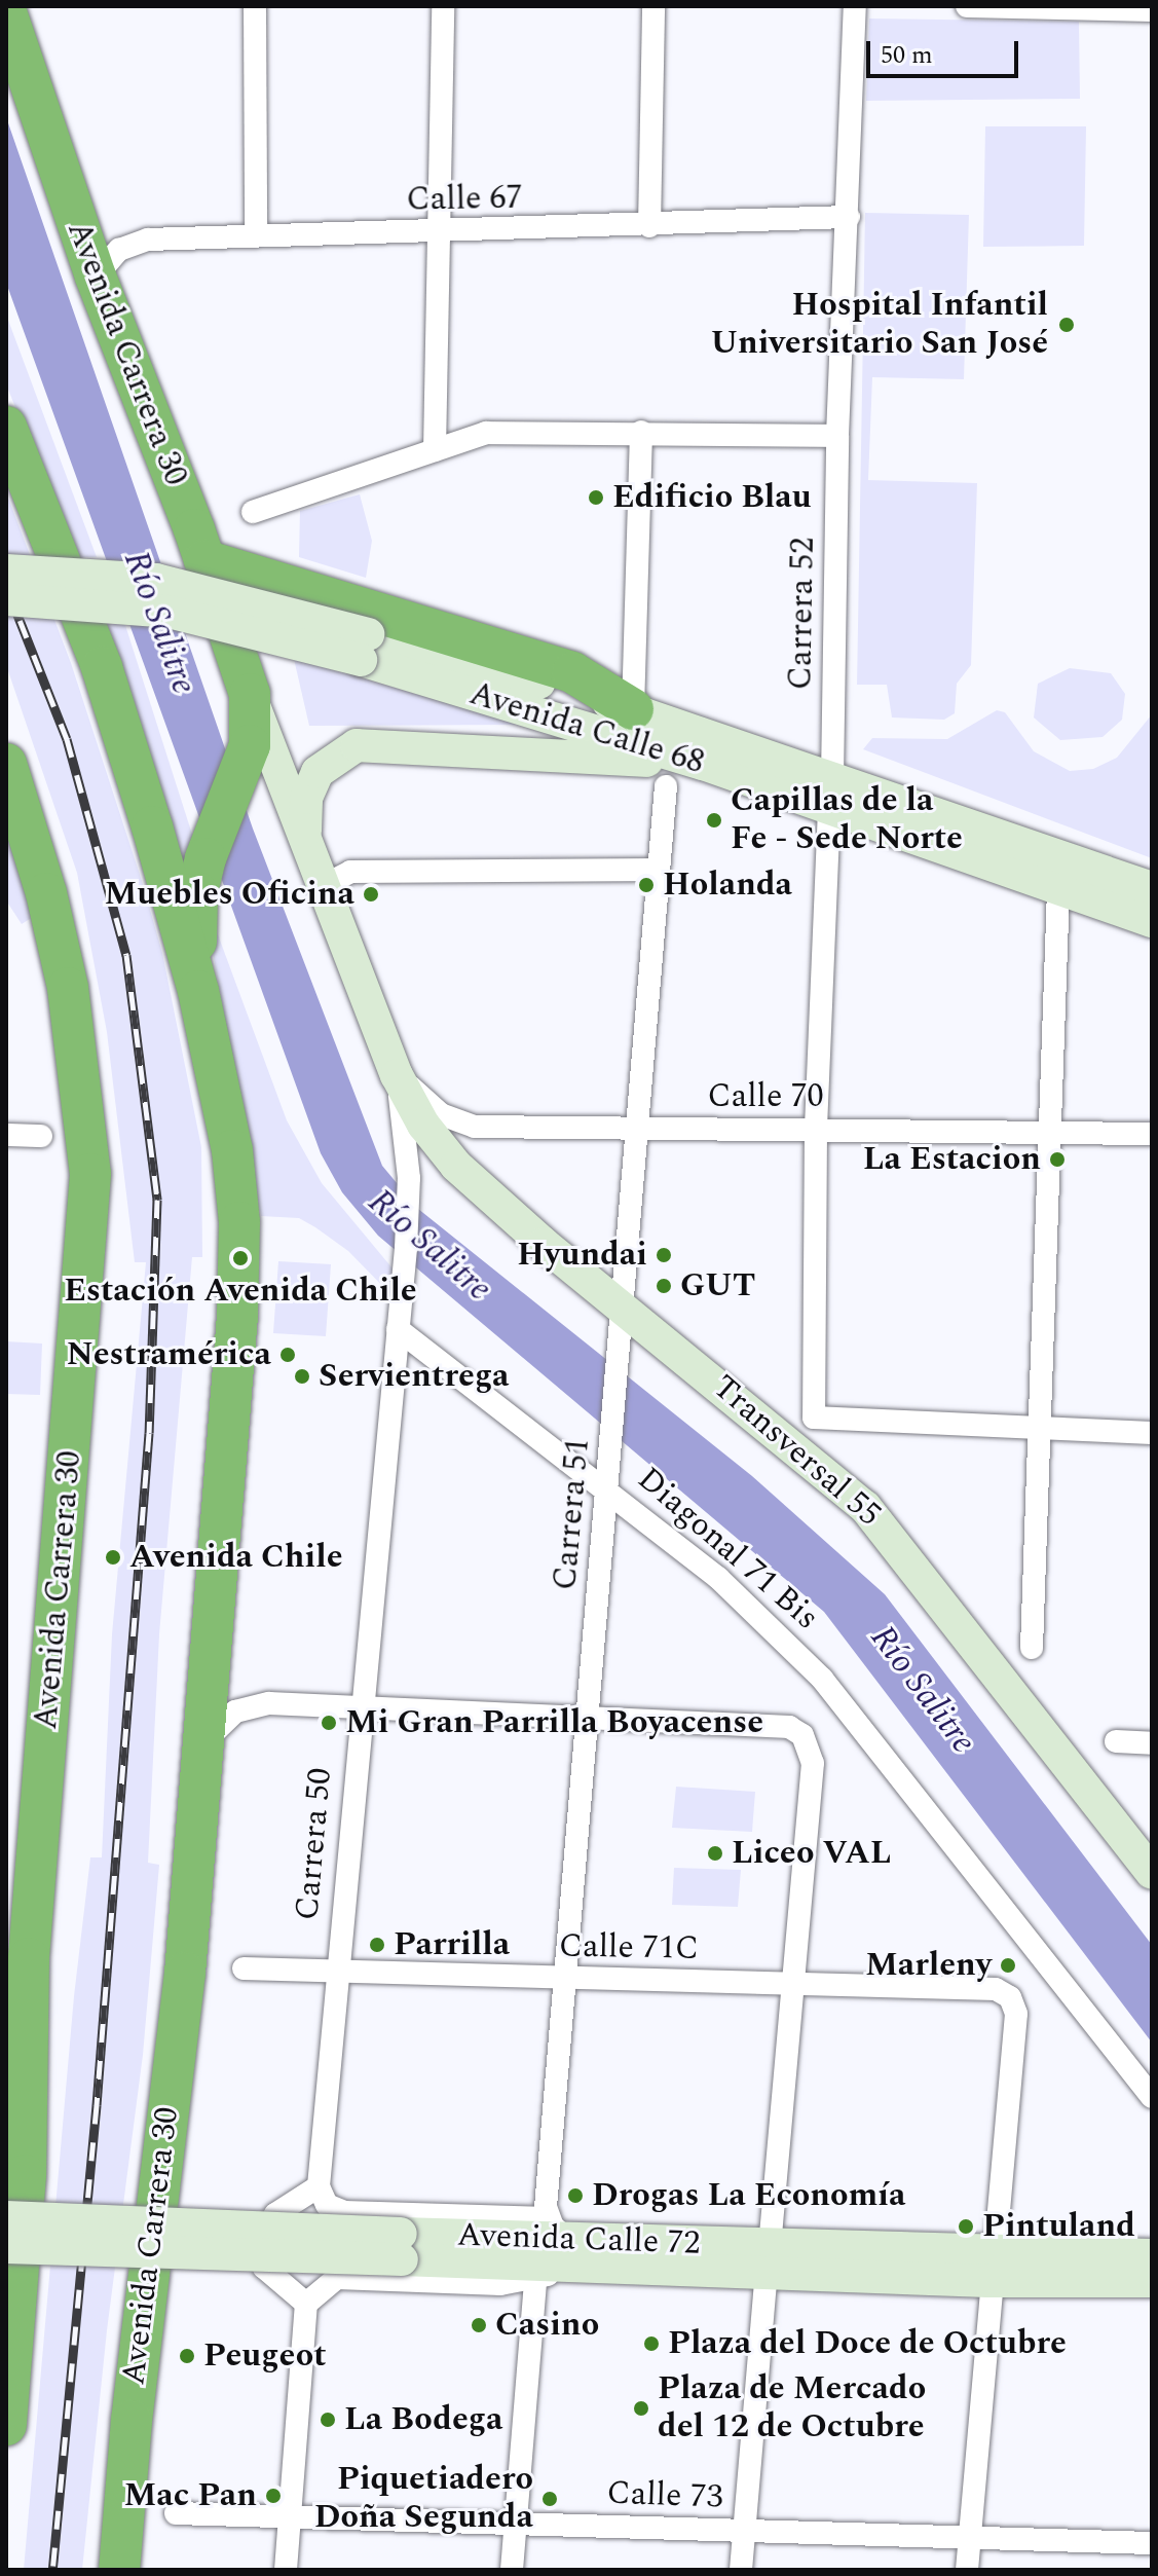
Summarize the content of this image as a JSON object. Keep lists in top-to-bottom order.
{
  "streets": {
    "highway": ["Avenida Carrera 30"],
    "main road": ["Avenida Calle 68", "Transversal 55", "Avenida Calle 72"],
    "street": [
      "Calle 67",
      "Carrera 52",
      "Calle 70",
      "Carrera 51",
      "Diagonal 71 Bis",
      "Carrera 50",
      "Calle 71C",
      "Calle 73"
    ]
  },
  "crossings": [
    ["Calle 67", "Avenida Carrera 30"],
    ["Calle 67", "Carrera 52"],
    ["Avenida Carrera 30", "Calle 70"],
    ["Avenida Carrera 30", "Transversal 55"],
    ["Avenida Carrera 30", "Carrera 50"],
    ["Carrera 52", "Avenida Calle 68"],
    ["Carrera 52", "Calle 70"],
    ["Calle 70", "Transversal 55"],
    ["Calle 70", "Carrera 51"],
    ["Calle 70", "Carrera 50"],
    ["Transversal 55", "Carrera 51"],
    ["Transversal 55", "Carrera 50"],
    ["Carrera 51", "Diagonal 71 Bis"],
    ["Carrera 51", "Calle 71C"],
    ["Carrera 51", "Avenida Calle 72"],
    ["Diagonal 71 Bis", "Carrera 50"],
    ["Carrera 50", "Calle 71C"],
    ["Calle 71C", "Avenida Calle 72"]
  ],
  "water": ["Río Salitre"],
  "places": [
    "Hospital Infantil Universitario San José",
    "Edificio Blau",
    "Capillas de la Fe - Sede Norte",
    "Holanda",
    "Muebles Oficina",
    "La Estacion",
    "Hyundai",
    "Estación Avenida Chile",
    "GUT",
    "Nestramérica",
    "Servientrega",
    "Avenida Chile",
    "Mi Gran Parrilla Boyacense",
    "Liceo VAL",
    "Parrilla",
    "Marleny",
    "Drogas La Economía",
    "Pintuland",
    "Casino",
    "Plaza del Doce de Octubre",
    "Peugeot",
    "Plaza de Mercado del 12 de Octubre",
    "La Bodega",
    "Mac Pan",
    "Piquetiadero Doña Segunda"
  ],
  "scale_bar": "50 m"
}
